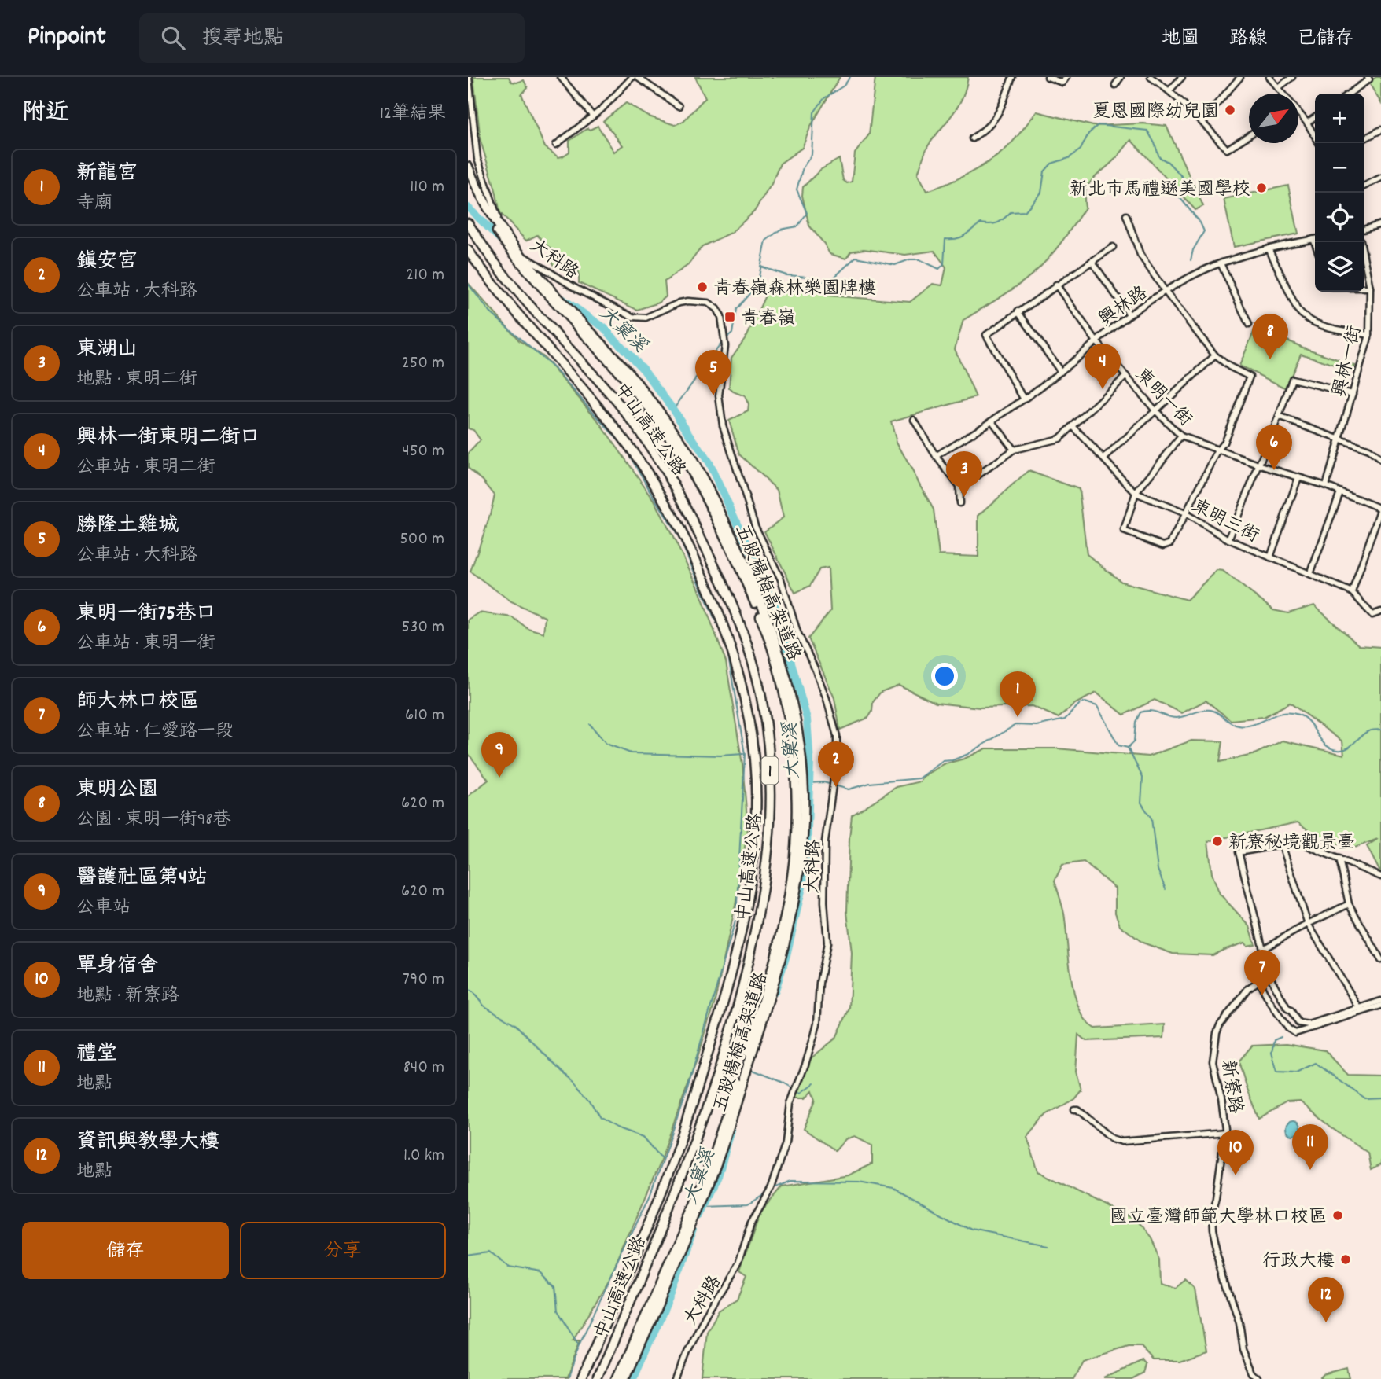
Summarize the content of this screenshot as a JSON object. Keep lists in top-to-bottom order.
{
  "streets": {
    "highway": ["中山高速公路", "五股楊梅高架道路", "1"],
    "street": [
      "大科路",
      "興林路",
      "興林一街",
      "東明一街",
      "東明三街",
      "新寮路"
    ]
  },
  "crossings": [
    ["興林路", "東明一街"],
    ["興林一街", "東明一街"]
  ],
  "water": ["大窠溪"],
  "places": {
    "other": [
      "夏恩國際幼兒園",
      "新北市馬禮遜美國學校",
      "青春嶺森林樂園牌樓",
      "新寮秘境觀景臺",
      "國立臺灣師範大學林口校區",
      "行政大樓"
    ],
    "transit": ["青春嶺"]
  },
  "north": "top right",
  "page": {
    "header": "Pinpoint",
    "search": "搜尋地點",
    "nav": ["地圖", "路線", "已儲存"],
    "heading": ["附近", "12筆結果"],
    "map_buttons": ["+", "−"],
    "list": [
      {
        "mark": "1",
        "name": "新龍宮",
        "note": "寺廟",
        "value": "110 m"
      },
      {
        "mark": "2",
        "name": "鎮安宮",
        "note": "公車站 · 大科路",
        "value": "210 m"
      },
      {
        "mark": "3",
        "name": "東湖山",
        "note": "地點 · 東明二街",
        "value": "250 m"
      },
      {
        "mark": "4",
        "name": "興林一街東明二街口",
        "note": "公車站 · 東明二街",
        "value": "450 m"
      },
      {
        "mark": "5",
        "name": "勝隆土雞城",
        "note": "公車站 · 大科路",
        "value": "500 m"
      },
      {
        "mark": "6",
        "name": "東明一街75巷口",
        "note": "公車站 · 東明一街",
        "value": "530 m"
      },
      {
        "mark": "7",
        "name": "師大林口校區",
        "note": "公車站 · 仁愛路一段",
        "value": "610 m"
      },
      {
        "mark": "8",
        "name": "東明公園",
        "note": "公園 · 東明一街98巷",
        "value": "620 m"
      },
      {
        "mark": "9",
        "name": "醫護社區第4站",
        "note": "公車站",
        "value": "620 m"
      },
      {
        "mark": "10",
        "name": "單身宿舍",
        "note": "地點 · 新寮路",
        "value": "790 m"
      },
      {
        "mark": "11",
        "name": "禮堂",
        "note": "地點",
        "value": "840 m"
      },
      {
        "mark": "12",
        "name": "資訊與教學大樓",
        "note": "地點",
        "value": "1.0 km"
      }
    ],
    "pins": [
      "8",
      "4",
      "5",
      "6",
      "3",
      "1",
      "9",
      "2",
      "7",
      "11",
      "10",
      "12"
    ],
    "buttons": ["儲存", "分享"]
  }
}
